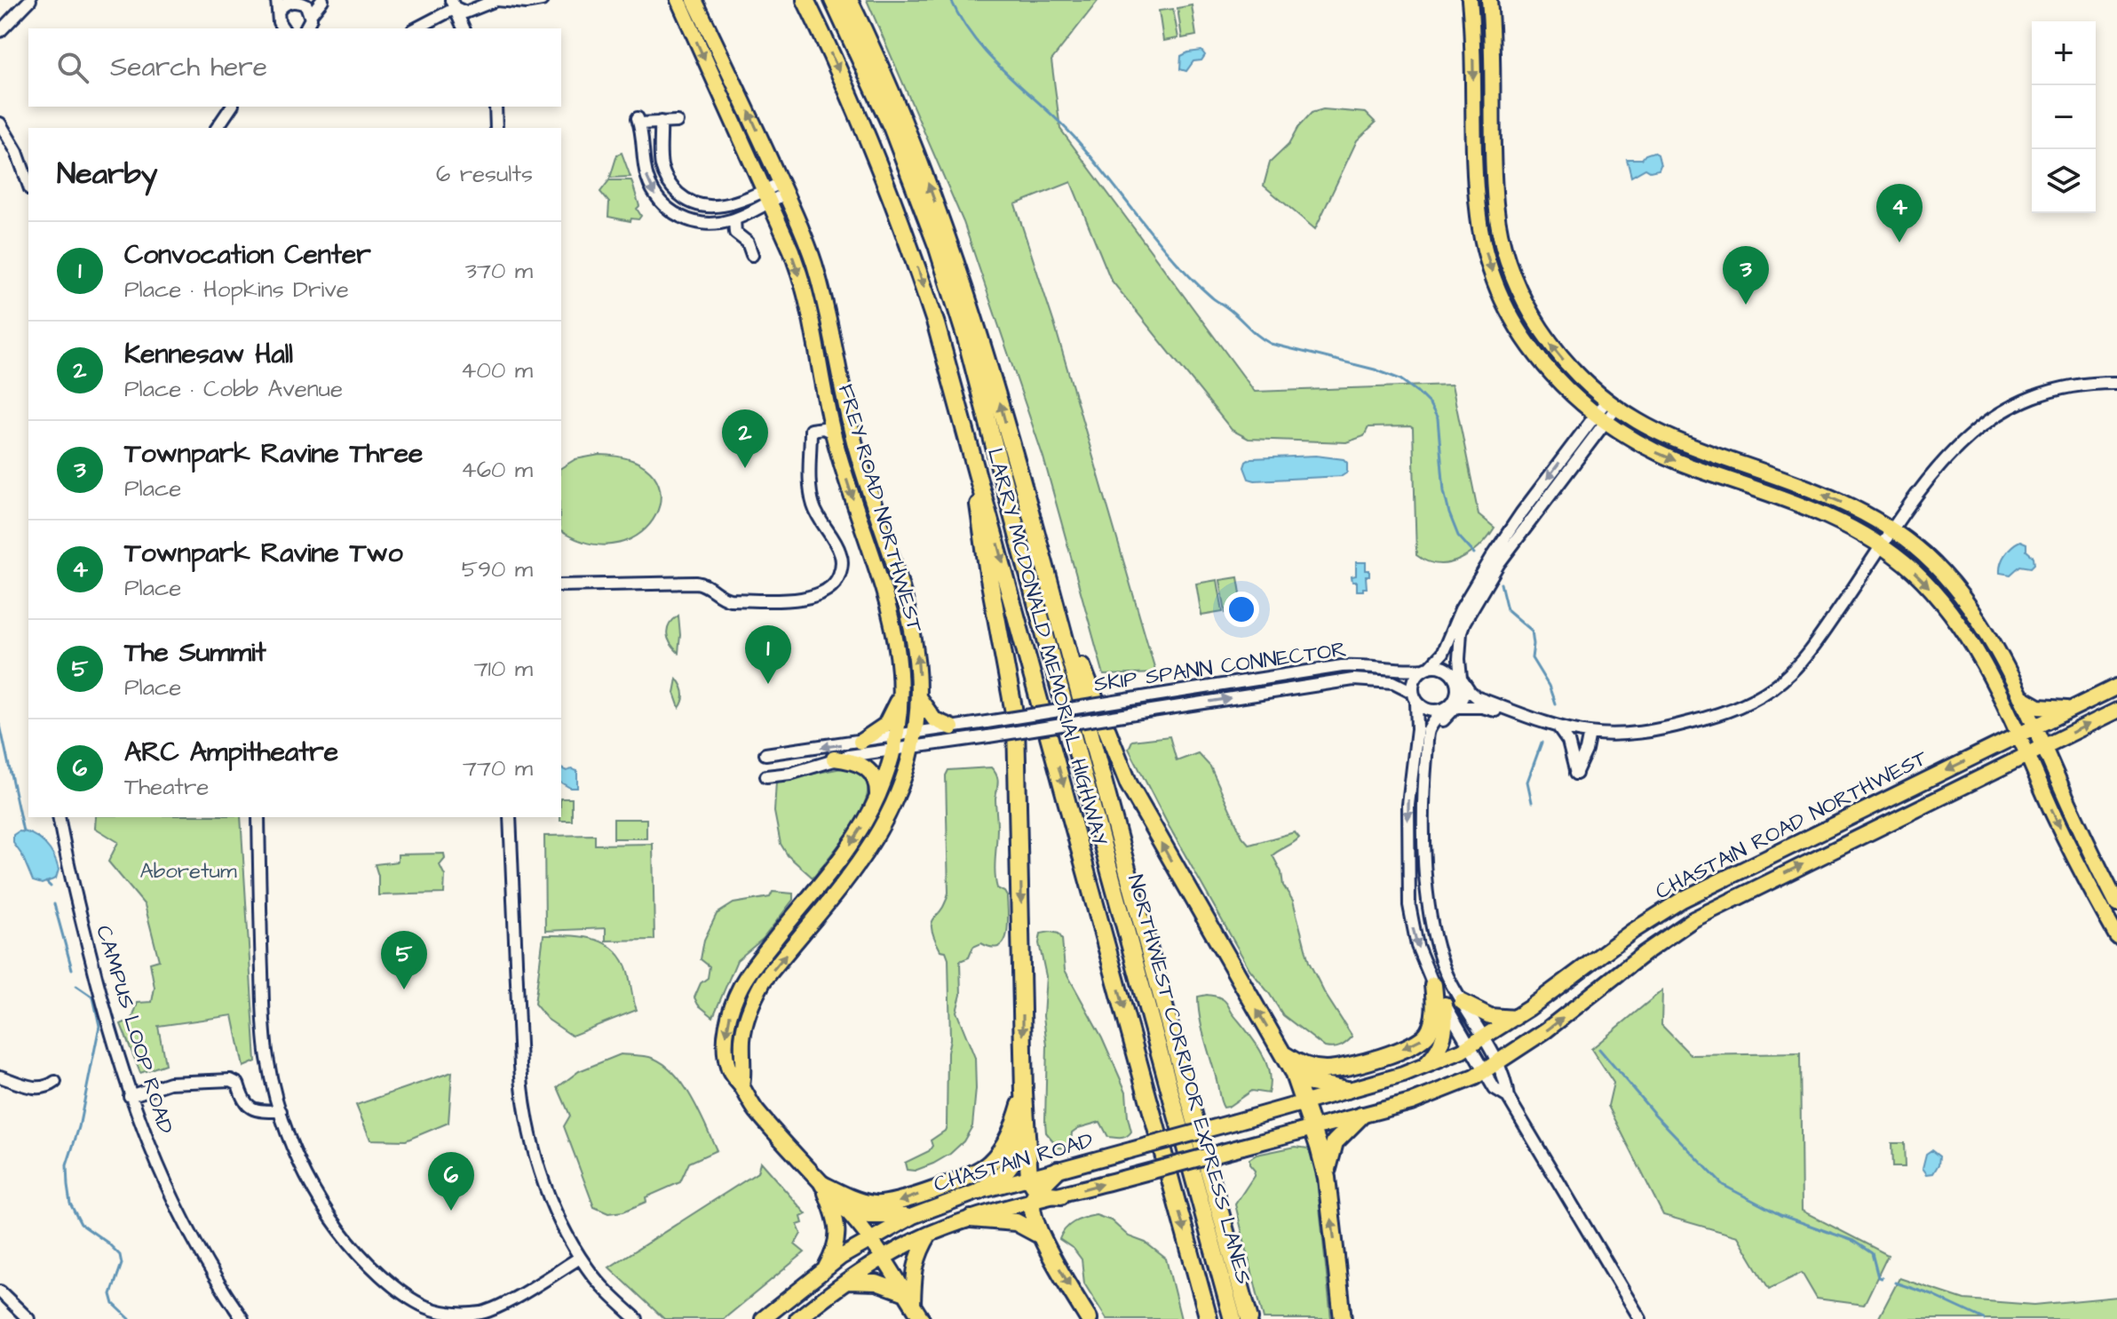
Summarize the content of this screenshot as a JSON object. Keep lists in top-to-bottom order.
{
  "streets": {
    "highway": ["LARRY MCDONALD MEMORIAL HIGHWAY", "NORTHWEST CORRIDOR EXPRESS LANES"],
    "main road": ["FREY ROAD NORTHWEST", "CHASTAIN ROAD NORTHWEST", "CHASTAIN ROAD"],
    "street": ["SKIP SPANN CONNECTOR", "CAMPUS LOOP ROAD"]
  },
  "crossings": [
    ["FREY ROAD NORTHWEST", "SKIP SPANN CONNECTOR"],
    ["FREY ROAD NORTHWEST", "CHASTAIN ROAD"],
    ["CHASTAIN ROAD NORTHWEST", "CHASTAIN ROAD"]
  ],
  "parks": ["Aboretum"],
  "page": {
    "map_buttons": ["+", "−"],
    "search": "Search here",
    "heading": ["Nearby", "6 results"],
    "pins": [
      "4",
      "3",
      "2",
      "1",
      "5",
      "6"
    ],
    "list": [
      {
        "mark": "1",
        "name": "Convocation Center",
        "note": "Place · Hopkins Drive",
        "value": "370 m"
      },
      {
        "mark": "2",
        "name": "Kennesaw Hall",
        "note": "Place · Cobb Avenue",
        "value": "400 m"
      },
      {
        "mark": "3",
        "name": "Townpark Ravine Three",
        "note": "Place",
        "value": "460 m"
      },
      {
        "mark": "4",
        "name": "Townpark Ravine Two",
        "note": "Place",
        "value": "590 m"
      },
      {
        "mark": "5",
        "name": "The Summit",
        "note": "Place",
        "value": "710 m"
      },
      {
        "mark": "6",
        "name": "ARC Ampitheatre",
        "note": "Theatre",
        "value": "770 m"
      }
    ]
  }
}
